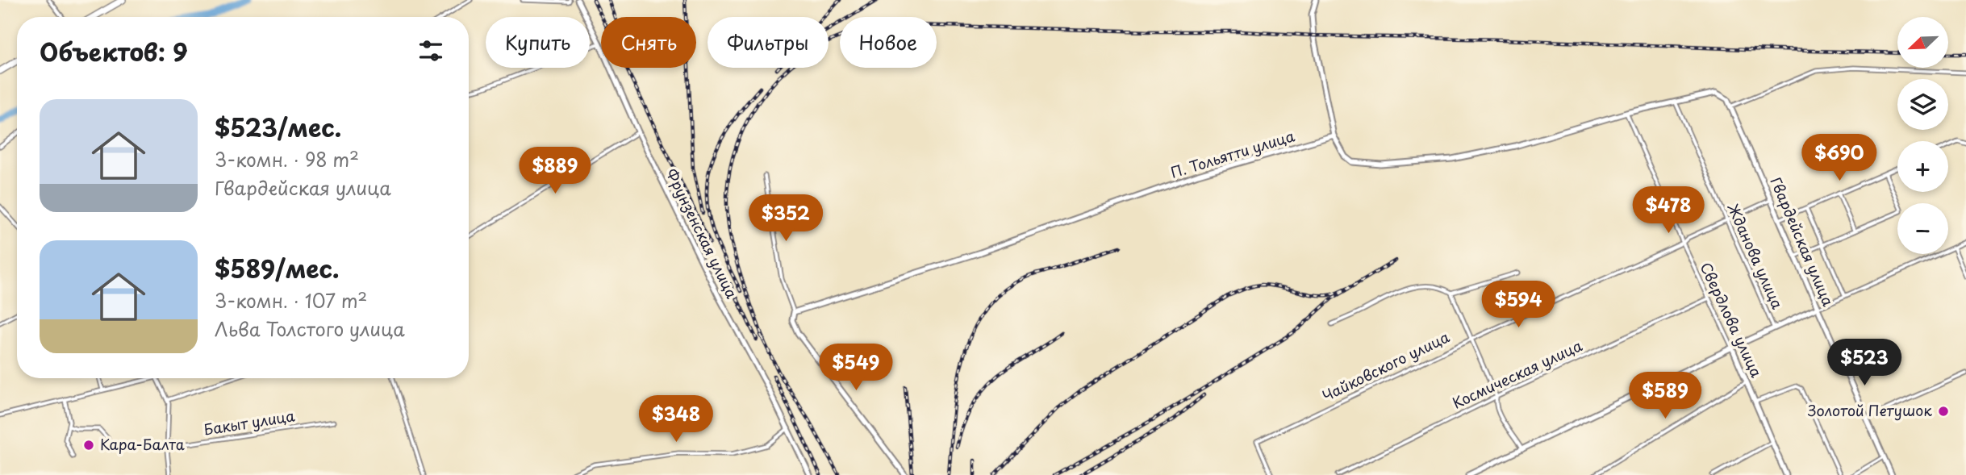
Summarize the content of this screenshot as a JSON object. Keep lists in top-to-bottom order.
{
  "streets": {
    "street": [
      "П. Тольятти улица",
      "Фрунзенская улица",
      "Гвардейская улица",
      "Жданова улица",
      "Свердлова улица",
      "Чайковского улица",
      "Космическая улица",
      "Бакыт улица"
    ]
  },
  "crossings": [
    ["Гвардейская улица", "Чайковского улица"],
    ["Жданова улица", "Чайковского улица"],
    ["Свердлова улица", "Чайковского улица"],
    ["Свердлова улица", "Космическая улица"]
  ],
  "places": ["Золотой Петушок", "Кара-Балта"],
  "north": "bottom left",
  "page": {
    "map_buttons": ["+", "−"],
    "chip": [
      "Купить",
      "Снять",
      "Фильтры",
      "Новое"
    ],
    "heading": "Объектов: 9",
    "list": [
      {
        "name": "$523/мес.",
        "note": "3-комн. · 98 m² · Гвардейская улица"
      },
      {
        "name": "$589/мес.",
        "note": "3-комн. · 107 m² · Льва Толстого улица"
      }
    ],
    "price": [
      "$690",
      "$889",
      "$478",
      "$352",
      "$594",
      "$523",
      "$549",
      "$589",
      "$348"
    ]
  }
}
